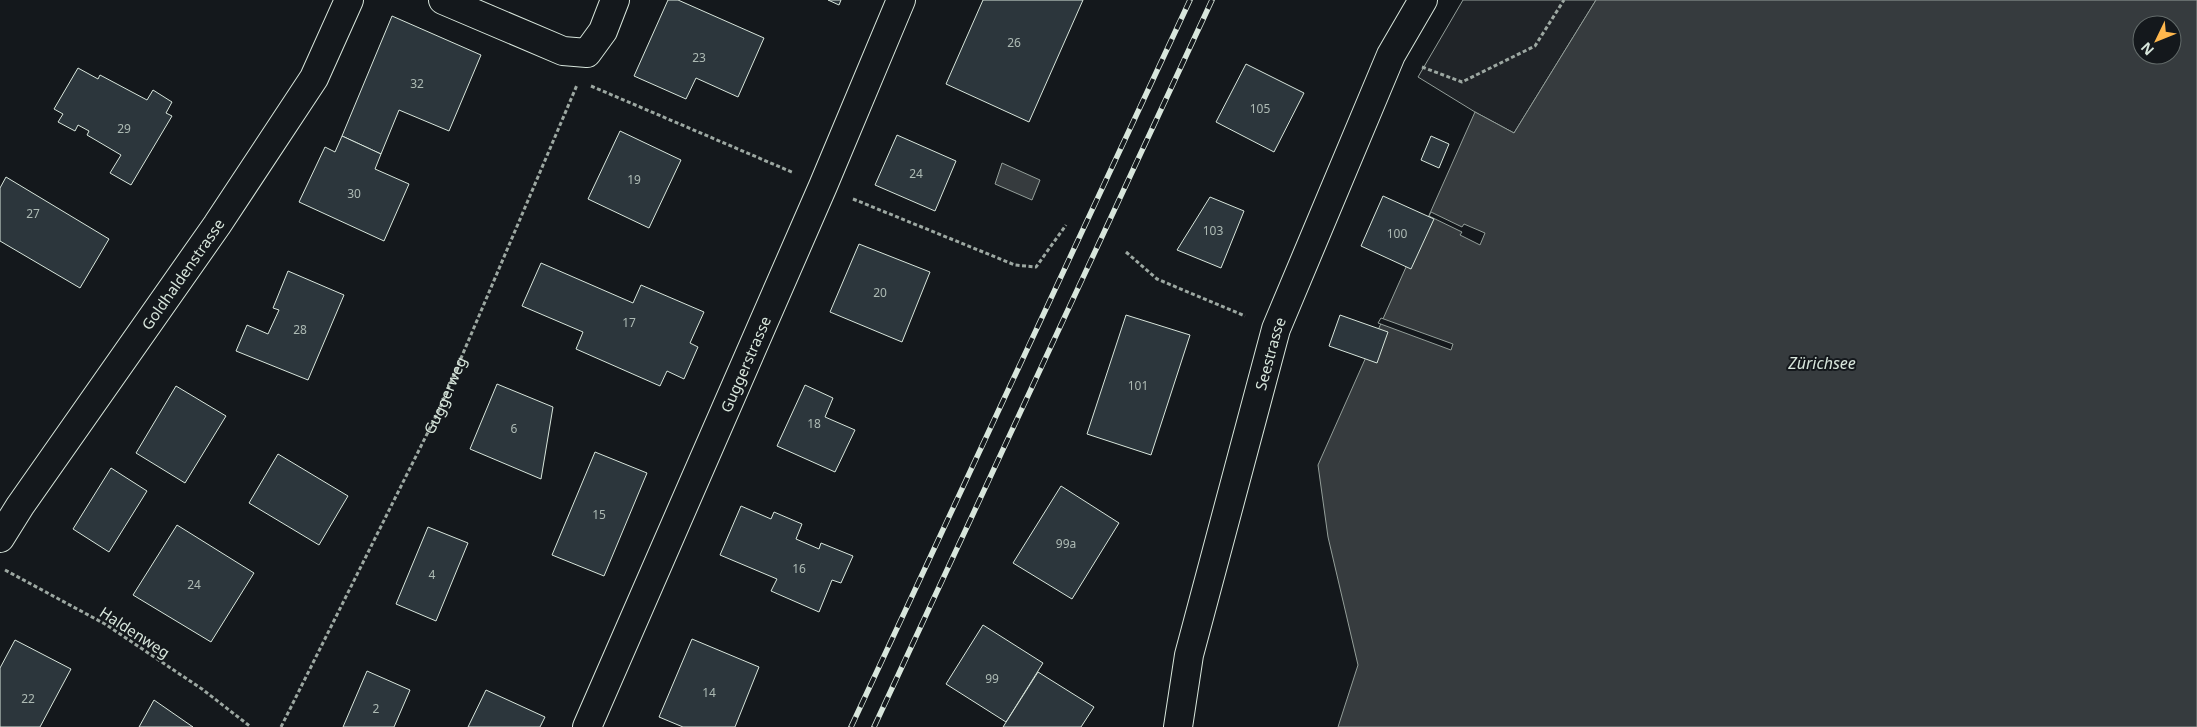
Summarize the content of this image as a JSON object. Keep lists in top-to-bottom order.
{
  "streets": {
    "street": ["Goldhaldenstrasse", "Seestrasse", "Guggerstrasse"],
    "path": ["Guggerweg", "Haldenweg"]
  },
  "water": ["Zürichsee"],
  "house_numbers": [
    "26",
    "23",
    "32",
    "105",
    "29",
    "24",
    "19",
    "30",
    "27",
    "103",
    "100",
    "20",
    "17",
    "28",
    "101",
    "18",
    "6",
    "15",
    "99a",
    "16",
    "4",
    "24",
    "99",
    "14",
    "22",
    "2"
  ],
  "north": "bottom left"
}
